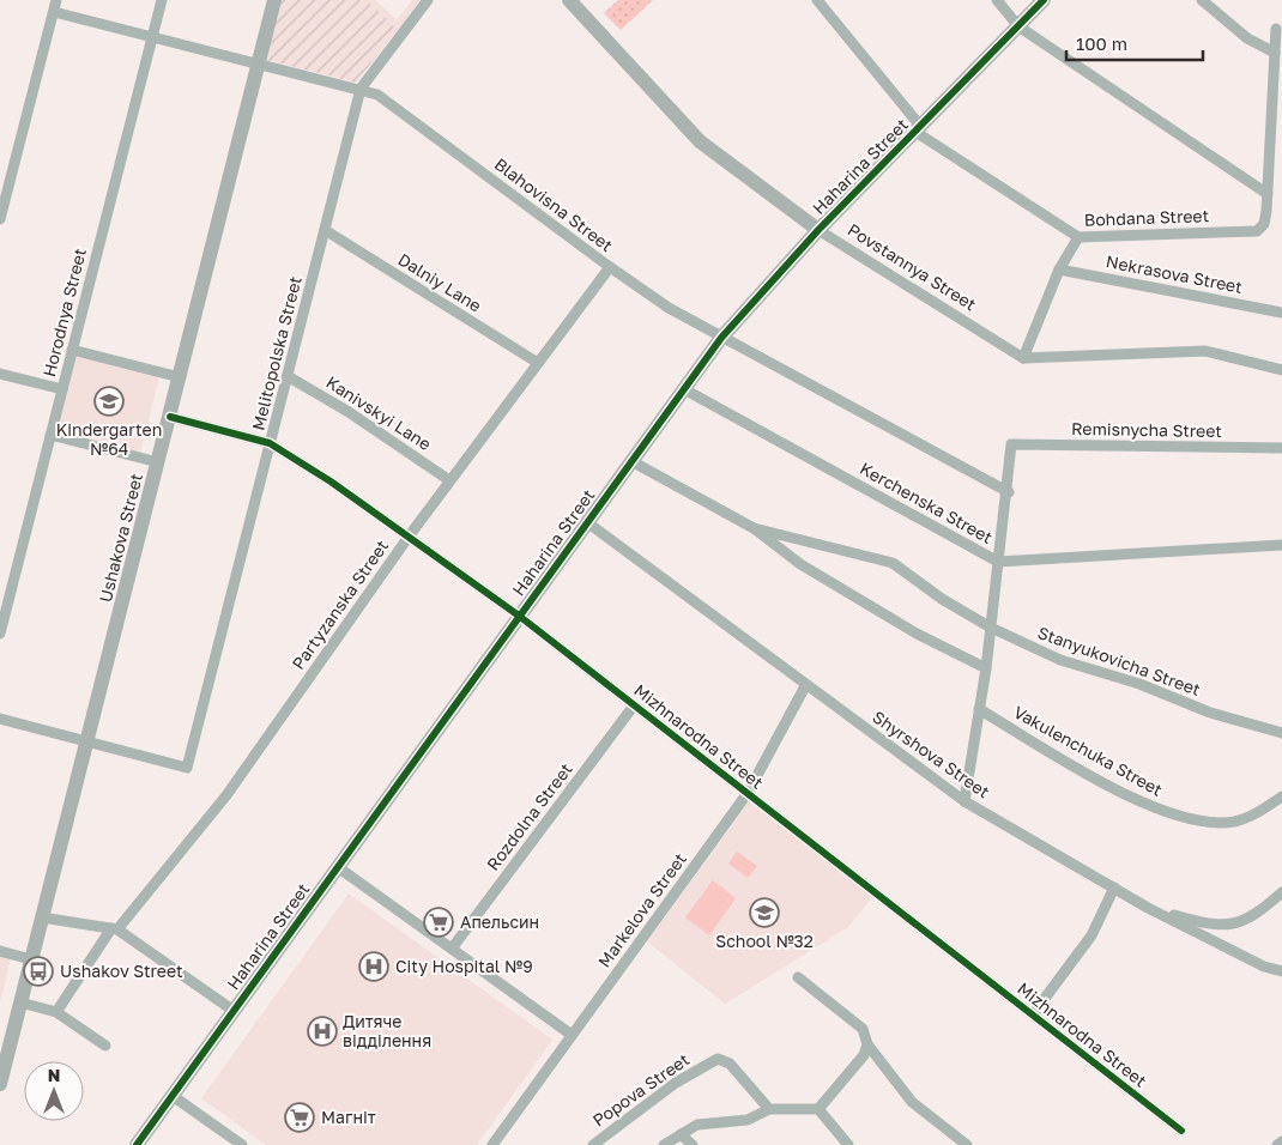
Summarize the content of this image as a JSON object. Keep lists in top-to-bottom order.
{
  "streets": {
    "street": [
      "Haharina Street",
      "Blahovisna Street",
      "Bohdana Street",
      "Povstannya Street",
      "Nekrasova Street",
      "Dalniy Lane",
      "Horodnya Street",
      "Melitopolska Street",
      "Kanivskyi Lane",
      "Remisnycha Street",
      "Kerchenska Street",
      "Ushakova Street",
      "Partyzanska Street",
      "Stanyukovicha Street",
      "Mizhnarodna Street",
      "Vakulenchuka Street",
      "Shyrshova Street",
      "Rozdolna Street",
      "Markelova Street",
      "Popova Street"
    ]
  },
  "crossings": [
    ["Haharina Street", "Blahovisna Street"],
    ["Haharina Street", "Bohdana Street"],
    ["Haharina Street", "Povstannya Street"],
    ["Haharina Street", "Kerchenska Street"],
    ["Haharina Street", "Stanyukovicha Street"],
    ["Haharina Street", "Mizhnarodna Street"],
    ["Haharina Street", "Shyrshova Street"],
    ["Blahovisna Street", "Horodnya Street"],
    ["Blahovisna Street", "Melitopolska Street"],
    ["Blahovisna Street", "Remisnycha Street"],
    ["Blahovisna Street", "Ushakova Street"],
    ["Blahovisna Street", "Partyzanska Street"],
    ["Dalniy Lane", "Melitopolska Street"],
    ["Dalniy Lane", "Partyzanska Street"],
    ["Melitopolska Street", "Kanivskyi Lane"],
    ["Melitopolska Street", "Ushakova Street"],
    ["Melitopolska Street", "Mizhnarodna Street"],
    ["Kanivskyi Lane", "Partyzanska Street"],
    ["Ushakova Street", "Mizhnarodna Street"],
    ["Partyzanska Street", "Mizhnarodna Street"],
    ["Mizhnarodna Street", "Rozdolna Street"],
    ["Mizhnarodna Street", "Markelova Street"],
    ["Shyrshova Street", "Markelova Street"]
  ],
  "places": {
    "school or university": ["Kindergarten №64", "School №32"],
    "supermarket": ["Апельсин", "Магніт"],
    "hospital": ["City Hospital №9", "Дитяче відділення"],
    "bus stop": ["Ushakov Street"]
  },
  "scale_bar": "100 m",
  "north": "top"
}
